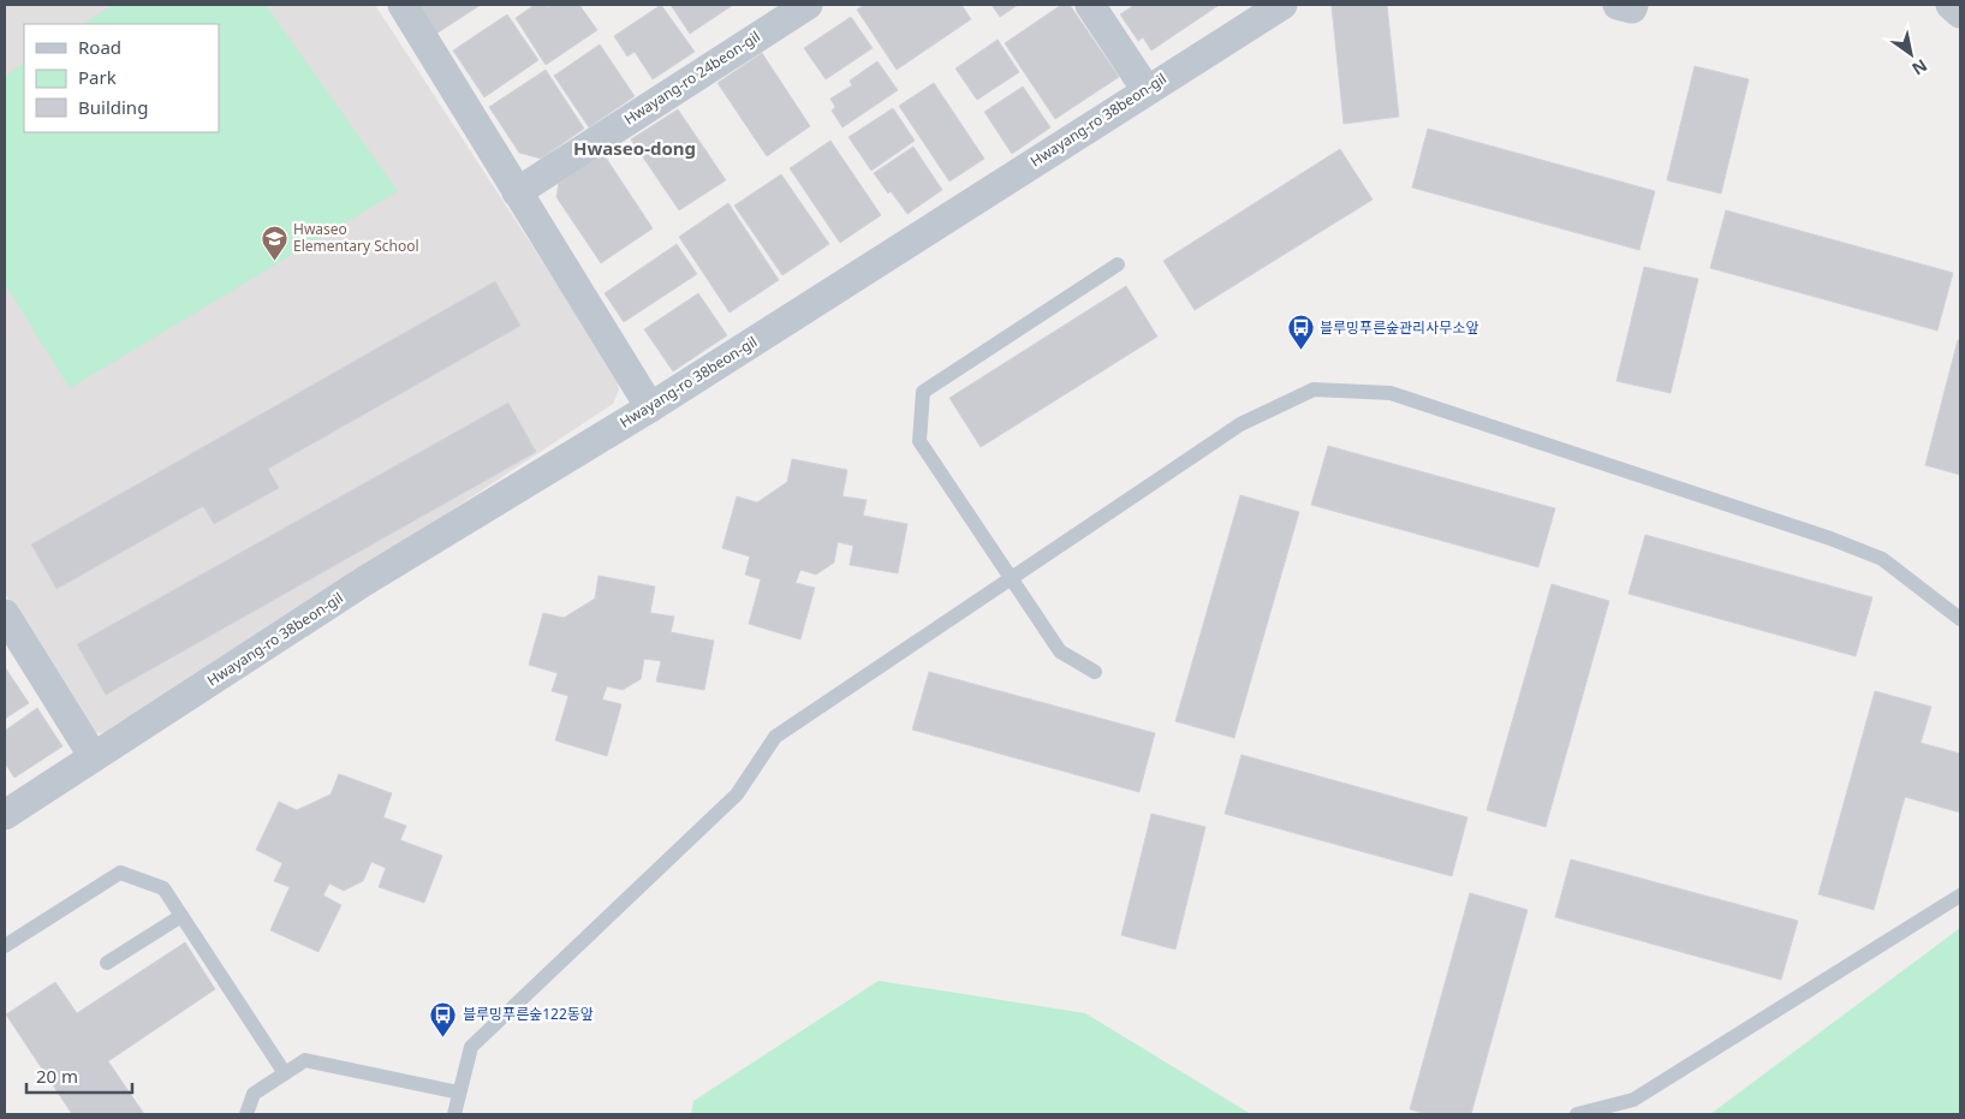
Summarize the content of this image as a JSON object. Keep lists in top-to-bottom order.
{
  "streets": {
    "street": ["Hwayang-ro 24beon-gil", "Hwayang-ro 38beon-gil"]
  },
  "districts": ["Hwaseo-dong"],
  "places": {
    "school or university": ["Hwaseo Elementary School"],
    "bus stop": ["블루밍푸른숲관리사무소앞", "블루밍푸른숲122동앞"]
  },
  "legend": ["Road", "Park", "Building"],
  "scale_bar": "20 m",
  "north": "bottom right"
}
